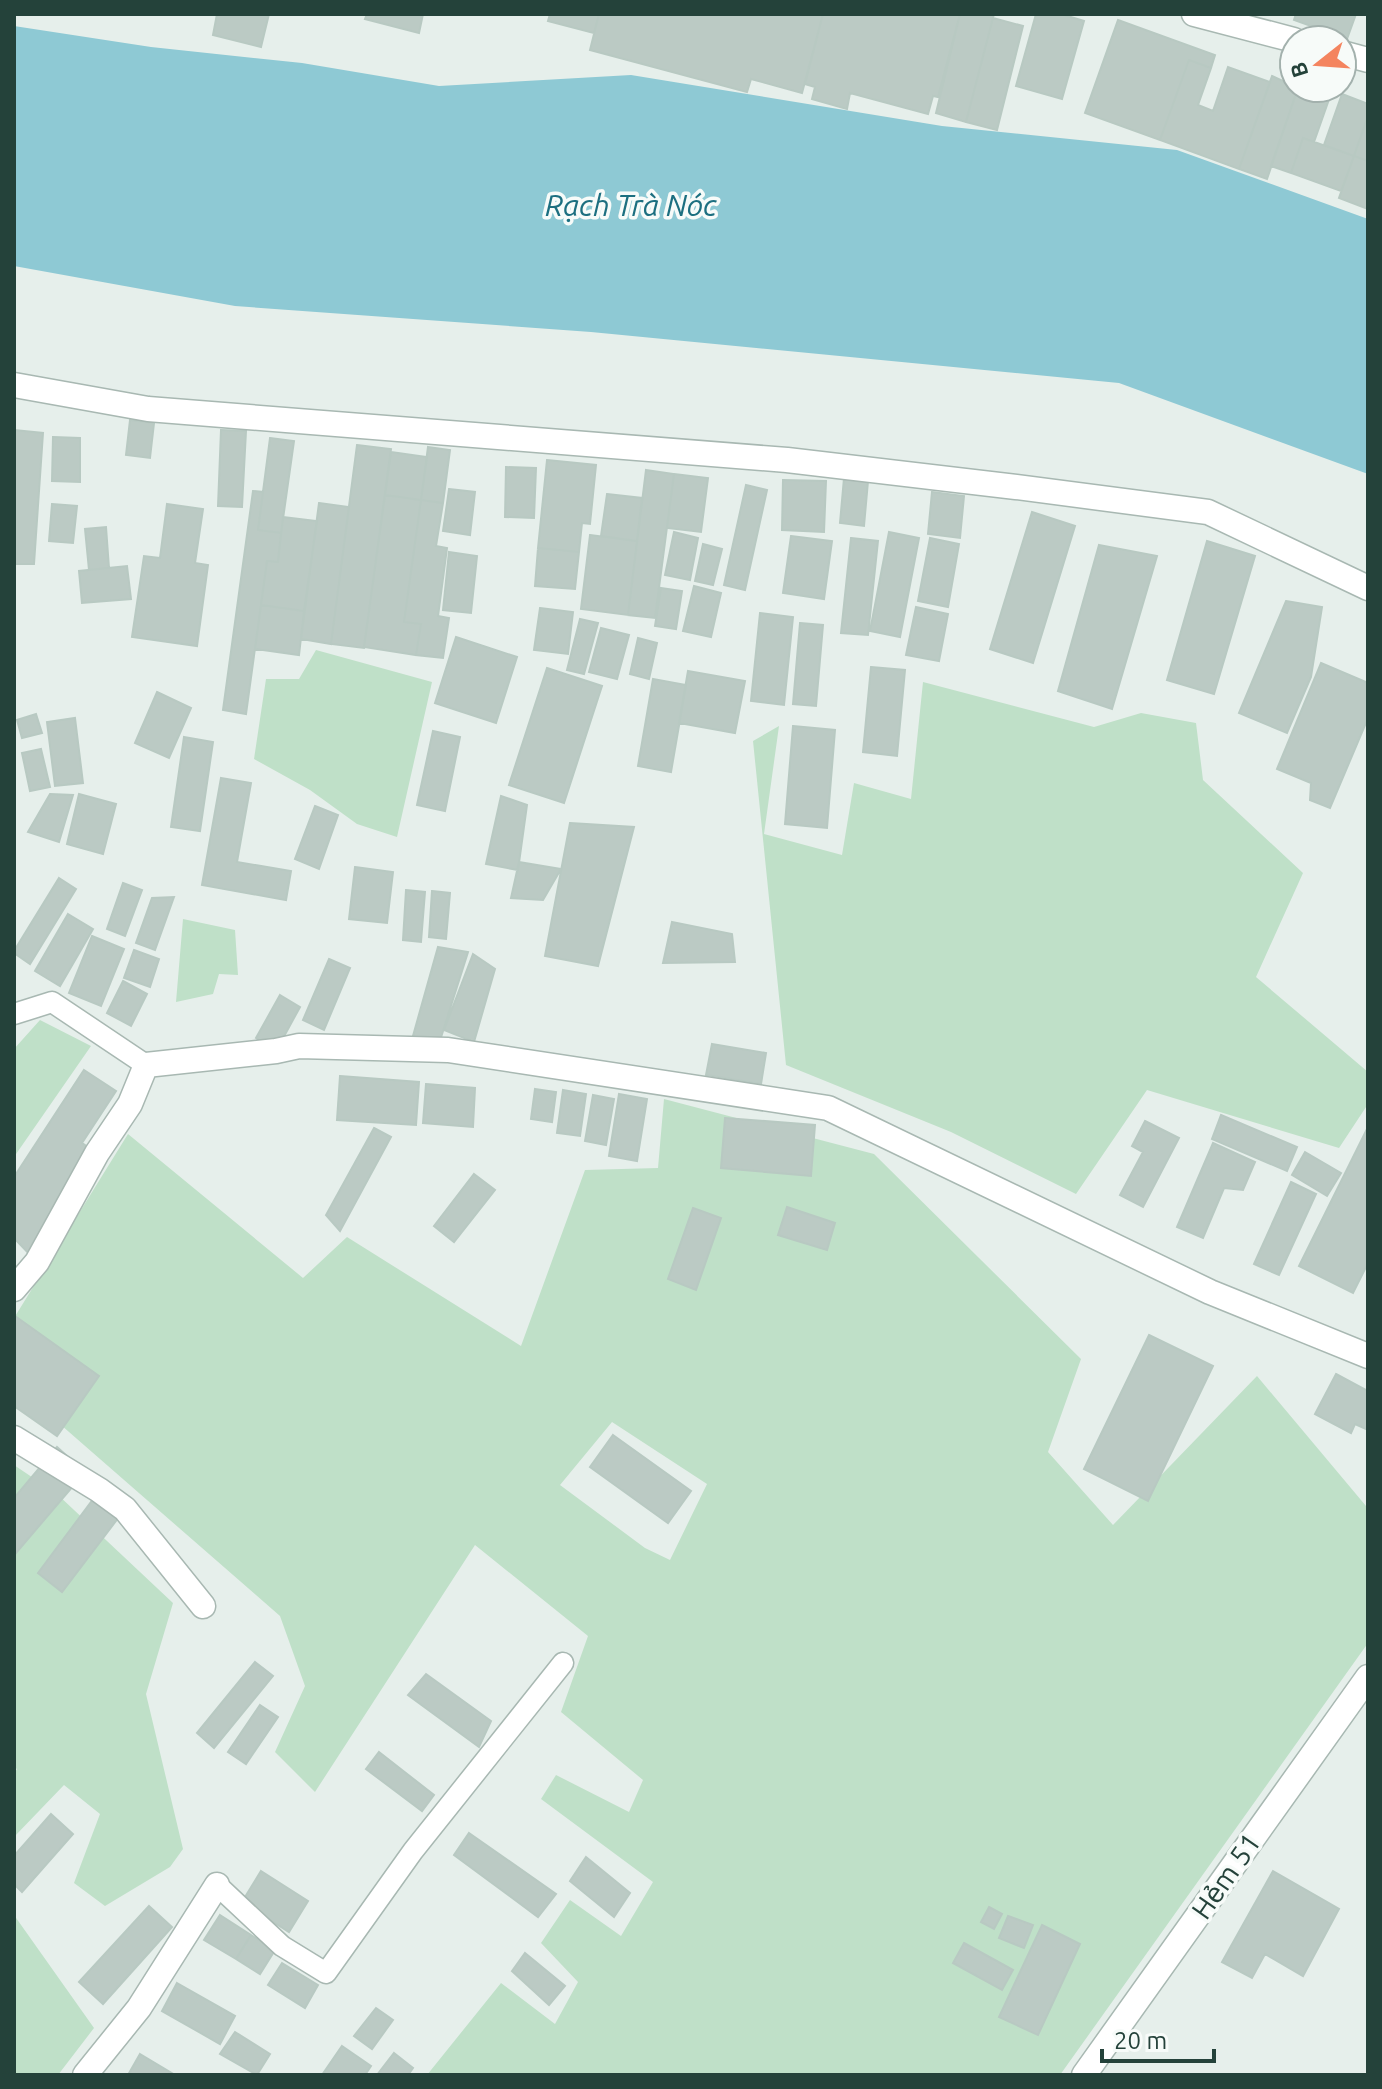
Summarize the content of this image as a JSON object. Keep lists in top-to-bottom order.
{
  "streets": {
    "street": ["Hẻm 51"]
  },
  "water": ["Rạch Trà Nóc"],
  "scale_bar": "20 m",
  "north": "left"
}
